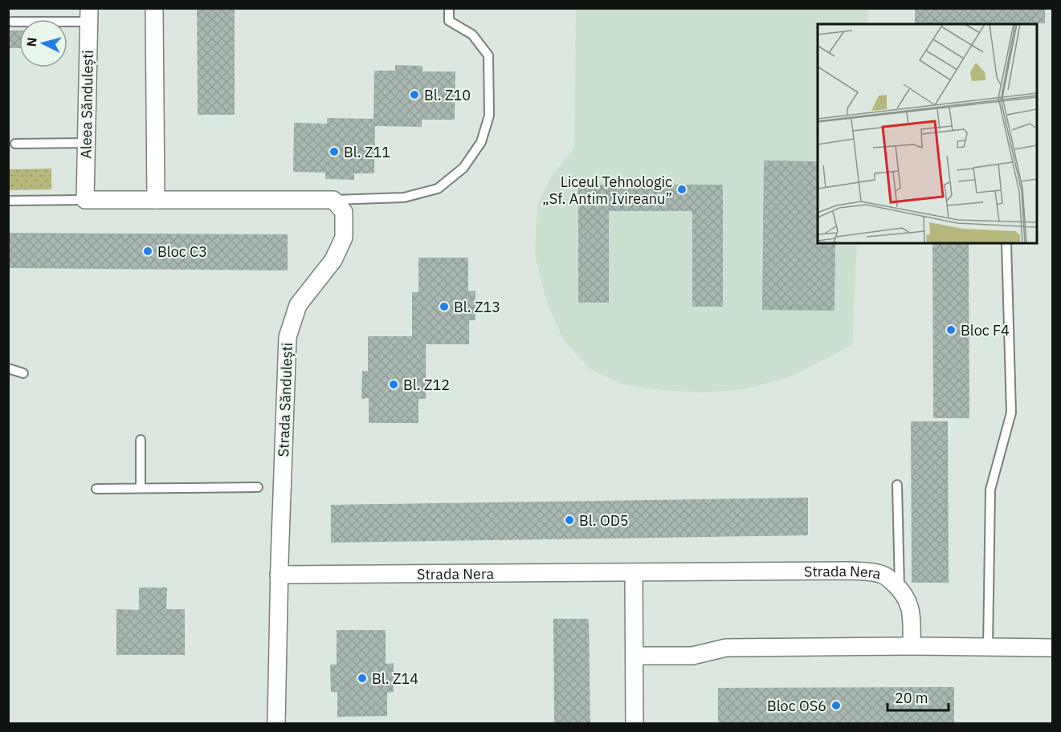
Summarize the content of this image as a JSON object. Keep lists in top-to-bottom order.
{
  "streets": {
    "street": ["Aleea Săndulești", "Strada Săndulești", "Strada Nera"]
  },
  "crossings": [
    ["Strada Săndulești", "Strada Nera"]
  ],
  "places": [
    "Bl. Z10",
    "Bl. Z11",
    "Liceul Tehnologic „Sf. Antim Ivireanu”",
    "Bloc C3",
    "Bl. Z13",
    "Bloc F4",
    "Bl. Z12",
    "Bl. OD5",
    "Bl. Z14",
    "Bloc OS6"
  ],
  "scale_bar": "20 m",
  "north": "left"
}
